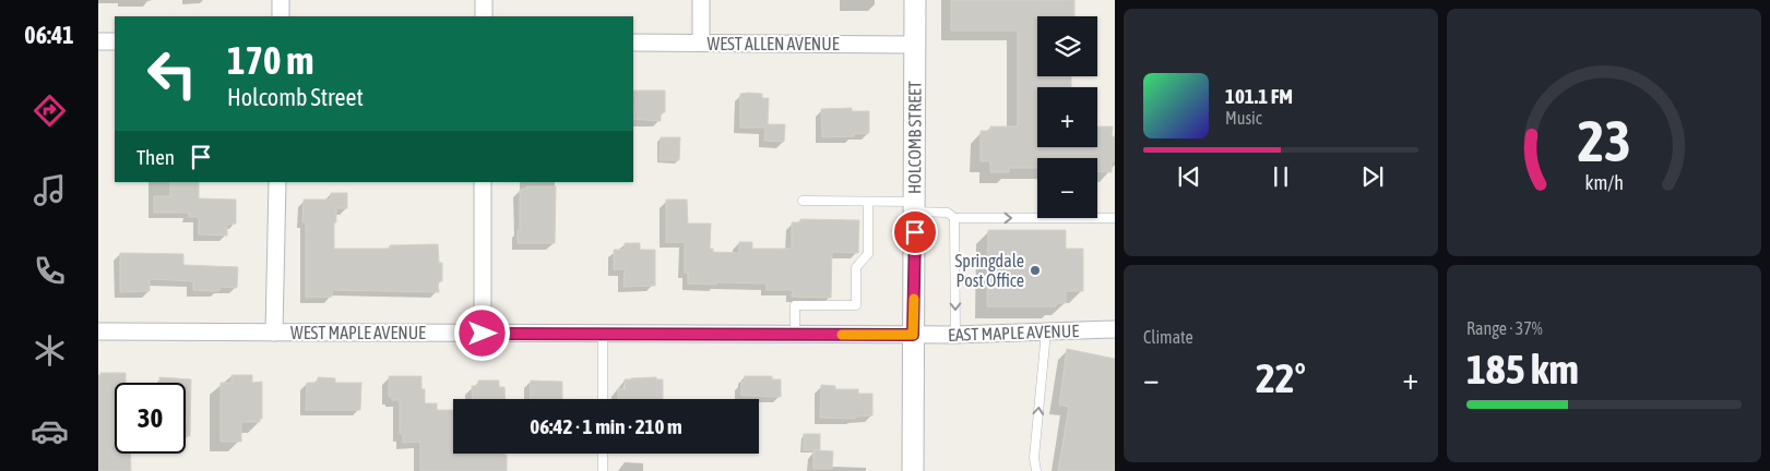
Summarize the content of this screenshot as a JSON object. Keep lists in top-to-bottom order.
{
  "streets": {
    "street": [
      "WEST ALLEN AVENUE",
      "HOLCOMB STREET",
      "WEST MAPLE AVENUE",
      "EAST MAPLE AVENUE"
    ]
  },
  "crossings": [
    ["WEST ALLEN AVENUE", "HOLCOMB STREET"],
    ["HOLCOMB STREET", "WEST MAPLE AVENUE"],
    ["HOLCOMB STREET", "EAST MAPLE AVENUE"],
    ["WEST MAPLE AVENUE", "EAST MAPLE AVENUE"]
  ],
  "places": ["Springdale Post Office"],
  "page": {
    "tabs": "06:41",
    "map_buttons": ["+", "−"],
    "turn": ["170 m", "Holcomb Street"],
    "song": ["101.1 FM", "Music"],
    "then": "Then",
    "tile": [
      "Climate",
      ["Range · 37%", "185 km"]
    ],
    "heat": ["−", "22°", "+"],
    "limit": "30",
    "trip": "06:42 · 1 min · 210 m",
    "gauge": ["23", "km/h"]
  }
}
